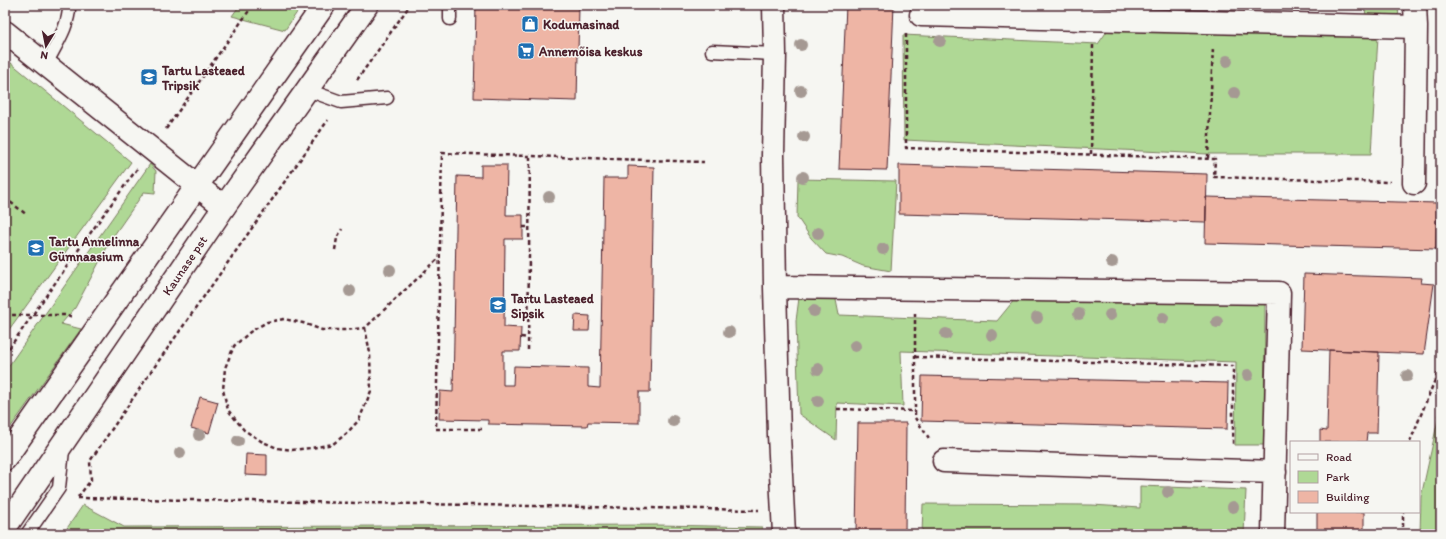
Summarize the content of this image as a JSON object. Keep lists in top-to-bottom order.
{
  "streets": {
    "street": ["Kaunase pst"]
  },
  "places": {
    "shop": ["Kodumasinad"],
    "supermarket": ["Annemõisa keskus"],
    "school or university": ["Tartu Lasteaed Tripsik", "Tartu Annelinna Gümnaasium", "Tartu Lasteaed Sipsik"]
  },
  "legend": ["Road", "Park", "Building"],
  "north": "bottom"
}
